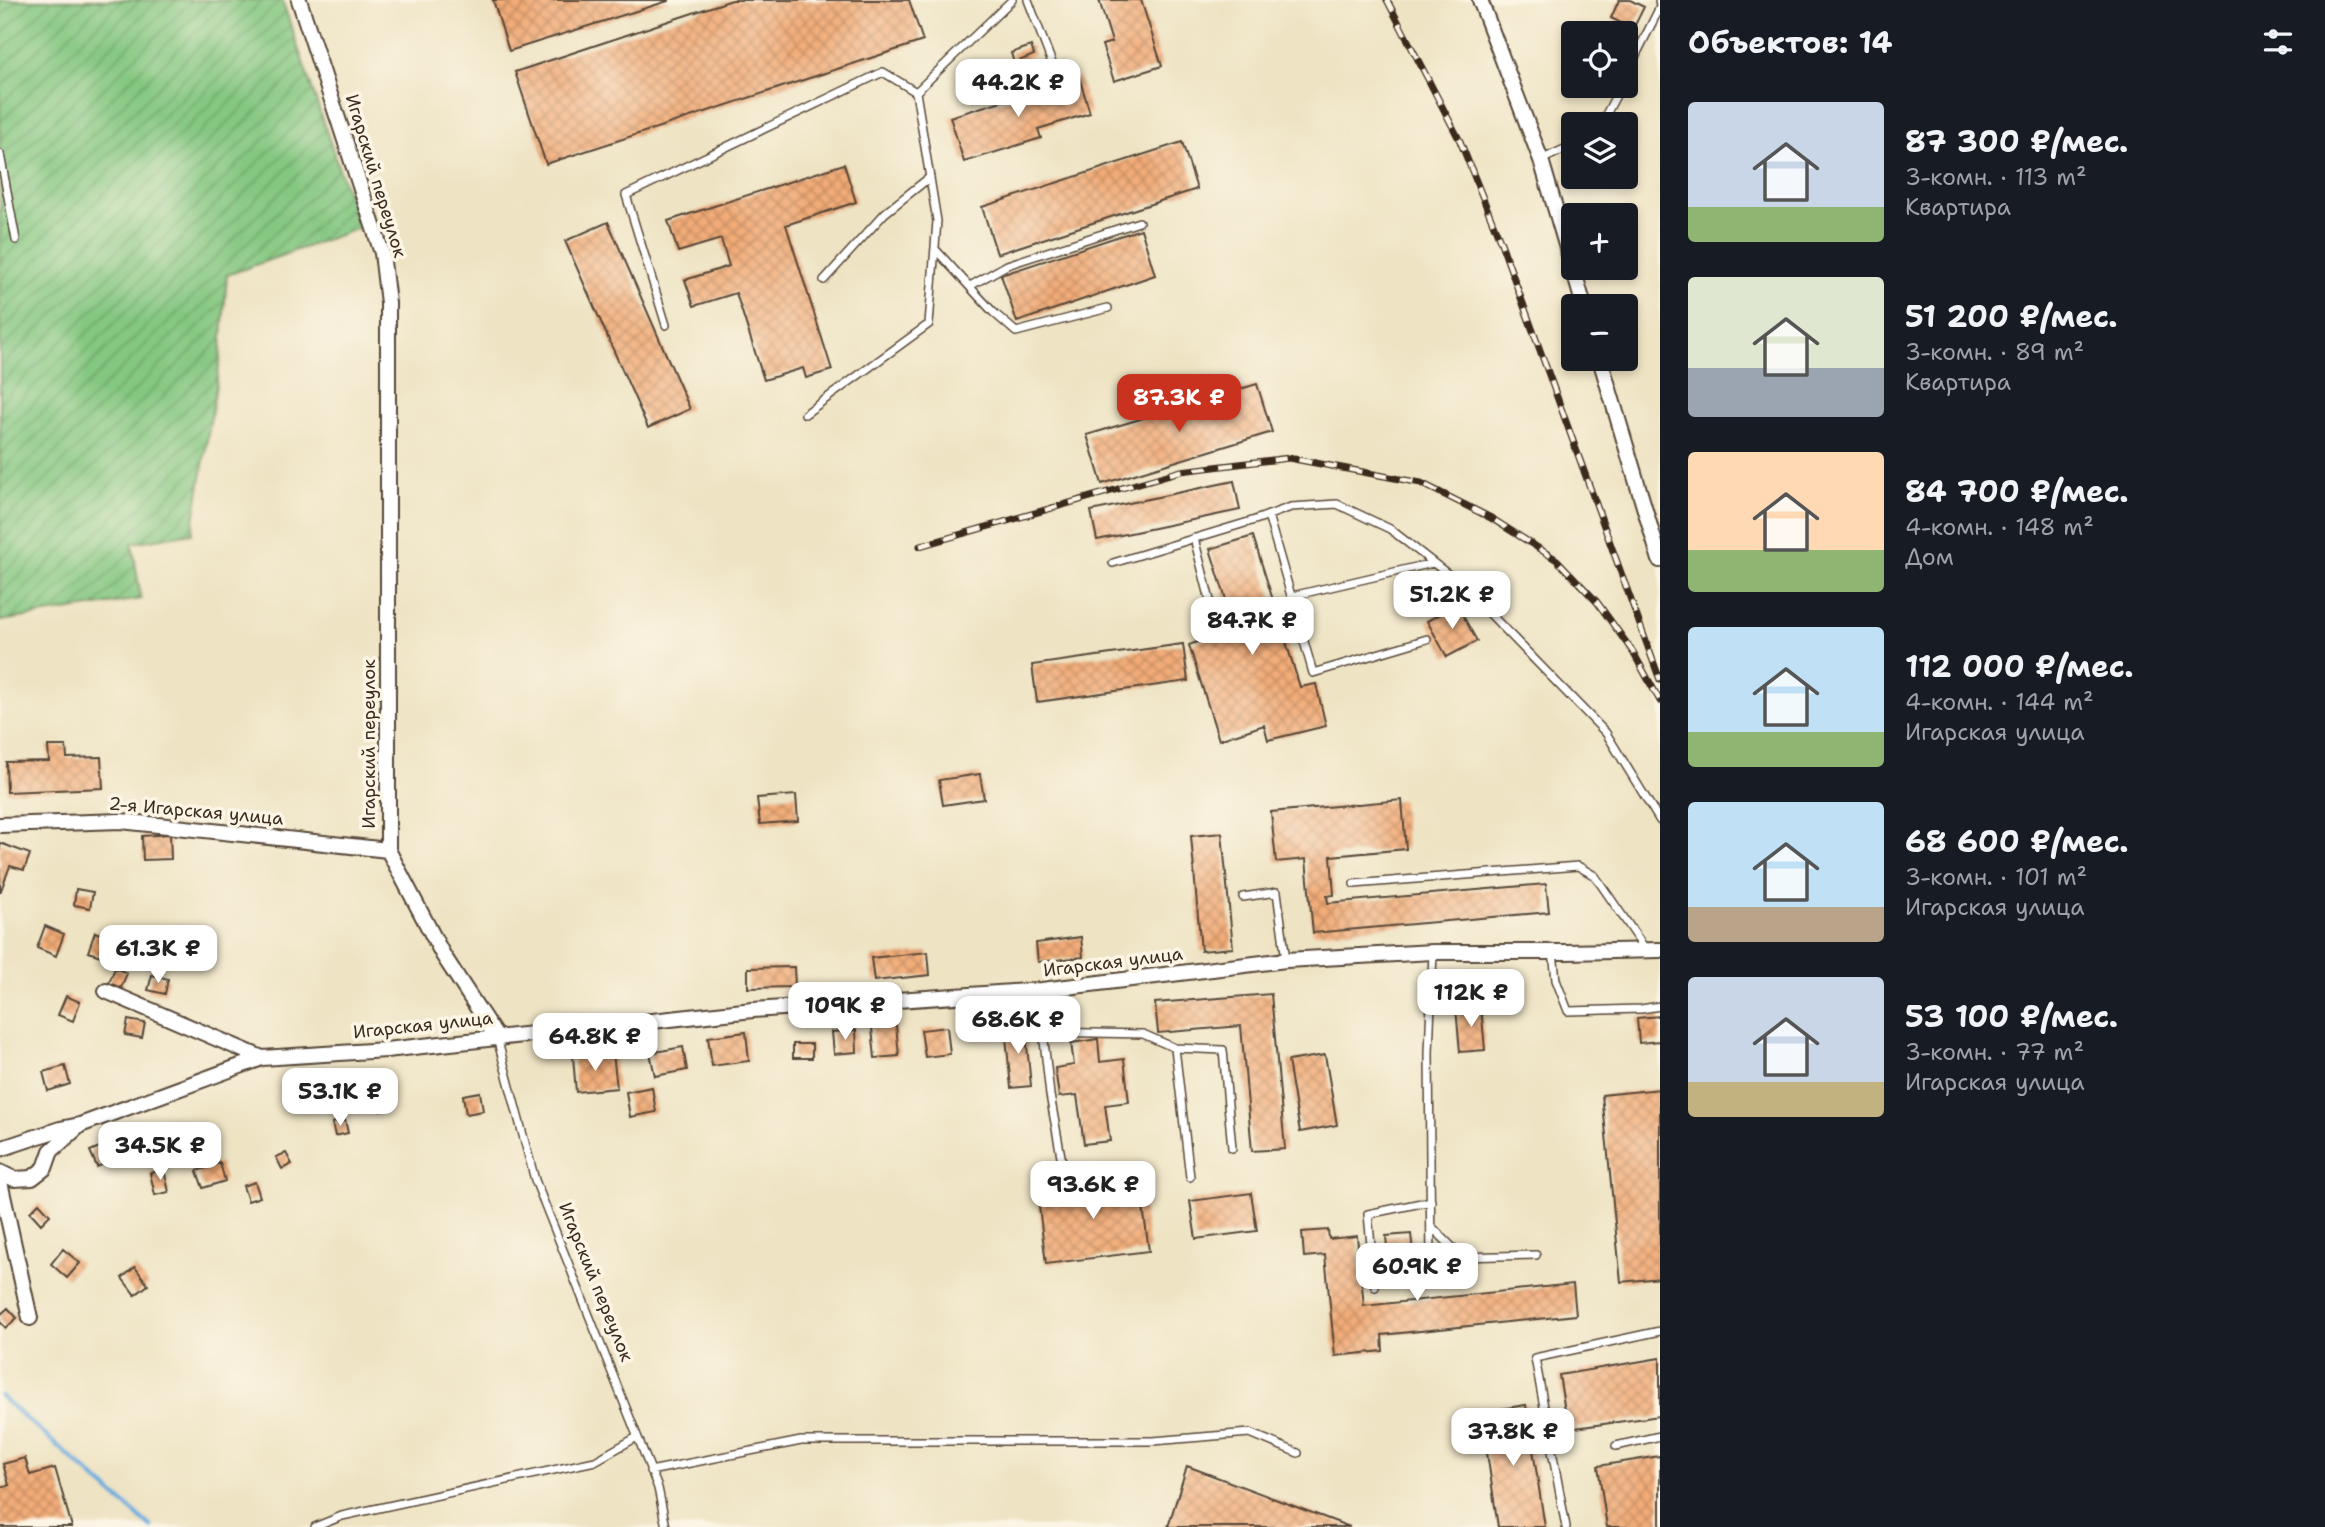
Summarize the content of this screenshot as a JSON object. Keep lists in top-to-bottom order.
{
  "streets": {
    "street": ["Игарский переулок", "2-я Игарская улица", "Игарская улица"]
  },
  "crossings": [
    ["Игарский переулок", "2-я Игарская улица"],
    ["Игарский переулок", "Игарская улица"]
  ],
  "page": {
    "heading": "Объектов: 14",
    "map_buttons": ["+", "−"],
    "price": [
      "44.2K ₽",
      "87.3K ₽",
      "51.2K ₽",
      "84.7K ₽",
      "61.3K ₽",
      "112K ₽",
      "109K ₽",
      "68.6K ₽",
      "64.8K ₽",
      "53.1K ₽",
      "34.5K ₽",
      "93.6K ₽",
      "60.9K ₽",
      "37.8K ₽"
    ],
    "list": [
      {
        "name": "87 300 ₽/мес.",
        "note": "3-комн. · 113 m² · Квартира"
      },
      {
        "name": "51 200 ₽/мес.",
        "note": "3-комн. · 89 m² · Квартира"
      },
      {
        "name": "84 700 ₽/мес.",
        "note": "4-комн. · 148 m² · Дом"
      },
      {
        "name": "112 000 ₽/мес.",
        "note": "4-комн. · 144 m² · Игарская улица"
      },
      {
        "name": "68 600 ₽/мес.",
        "note": "3-комн. · 101 m² · Игарская улица"
      },
      {
        "name": "53 100 ₽/мес.",
        "note": "3-комн. · 77 m² · Игарская улица"
      }
    ]
  }
}
